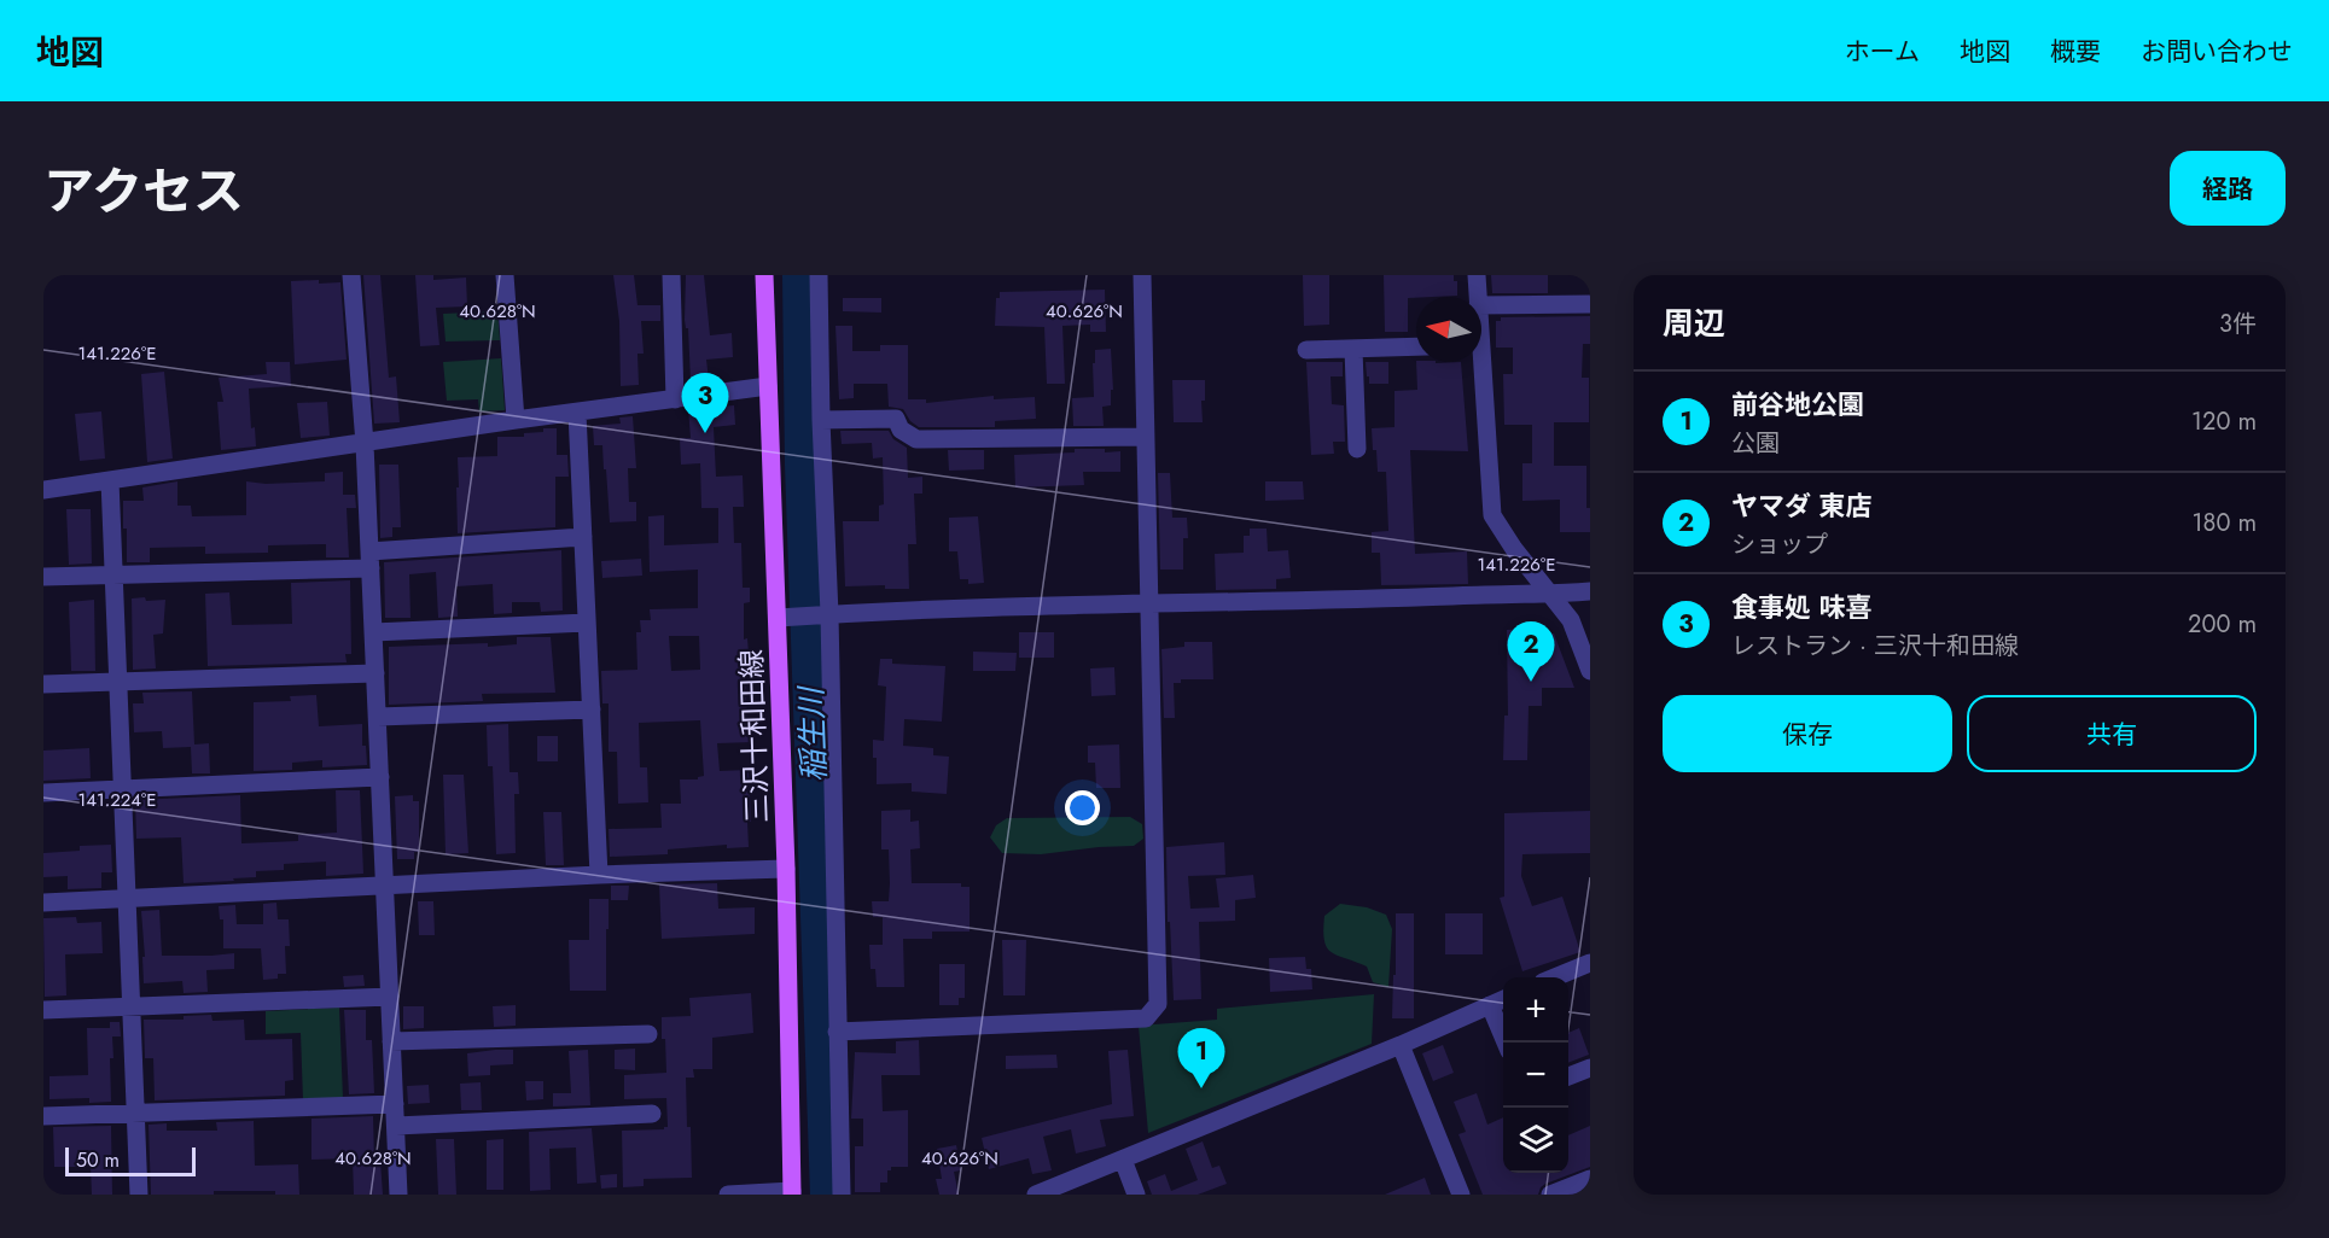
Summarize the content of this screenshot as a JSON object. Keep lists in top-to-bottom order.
{
  "streets": {
    "main road": ["三沢十和田線"]
  },
  "water": ["稲生川"],
  "scale_bar": "50 m",
  "north": "left",
  "page": {
    "header": "地図",
    "nav": [
      "ホーム",
      "地図",
      "概要",
      "お問い合わせ"
    ],
    "title": "アクセス",
    "buttons": [
      "経路",
      ["保存", "共有"]
    ],
    "heading": ["周辺", "3件"],
    "list": [
      {
        "mark": "1",
        "name": "前谷地公園",
        "note": "公園",
        "value": "120 m"
      },
      {
        "mark": "2",
        "name": "ヤマダ 東店",
        "note": "ショップ",
        "value": "180 m"
      },
      {
        "mark": "3",
        "name": "食事処 味喜",
        "note": "レストラン · 三沢十和田線",
        "value": "200 m"
      }
    ],
    "pins": ["3", "2", "1"],
    "map_buttons": ["+", "−"],
    "scale": "50 m"
  },
  "coordinates": [
    "40.628°N",
    "40.626°N",
    "141.226°E",
    "141.224°E"
  ]
}
